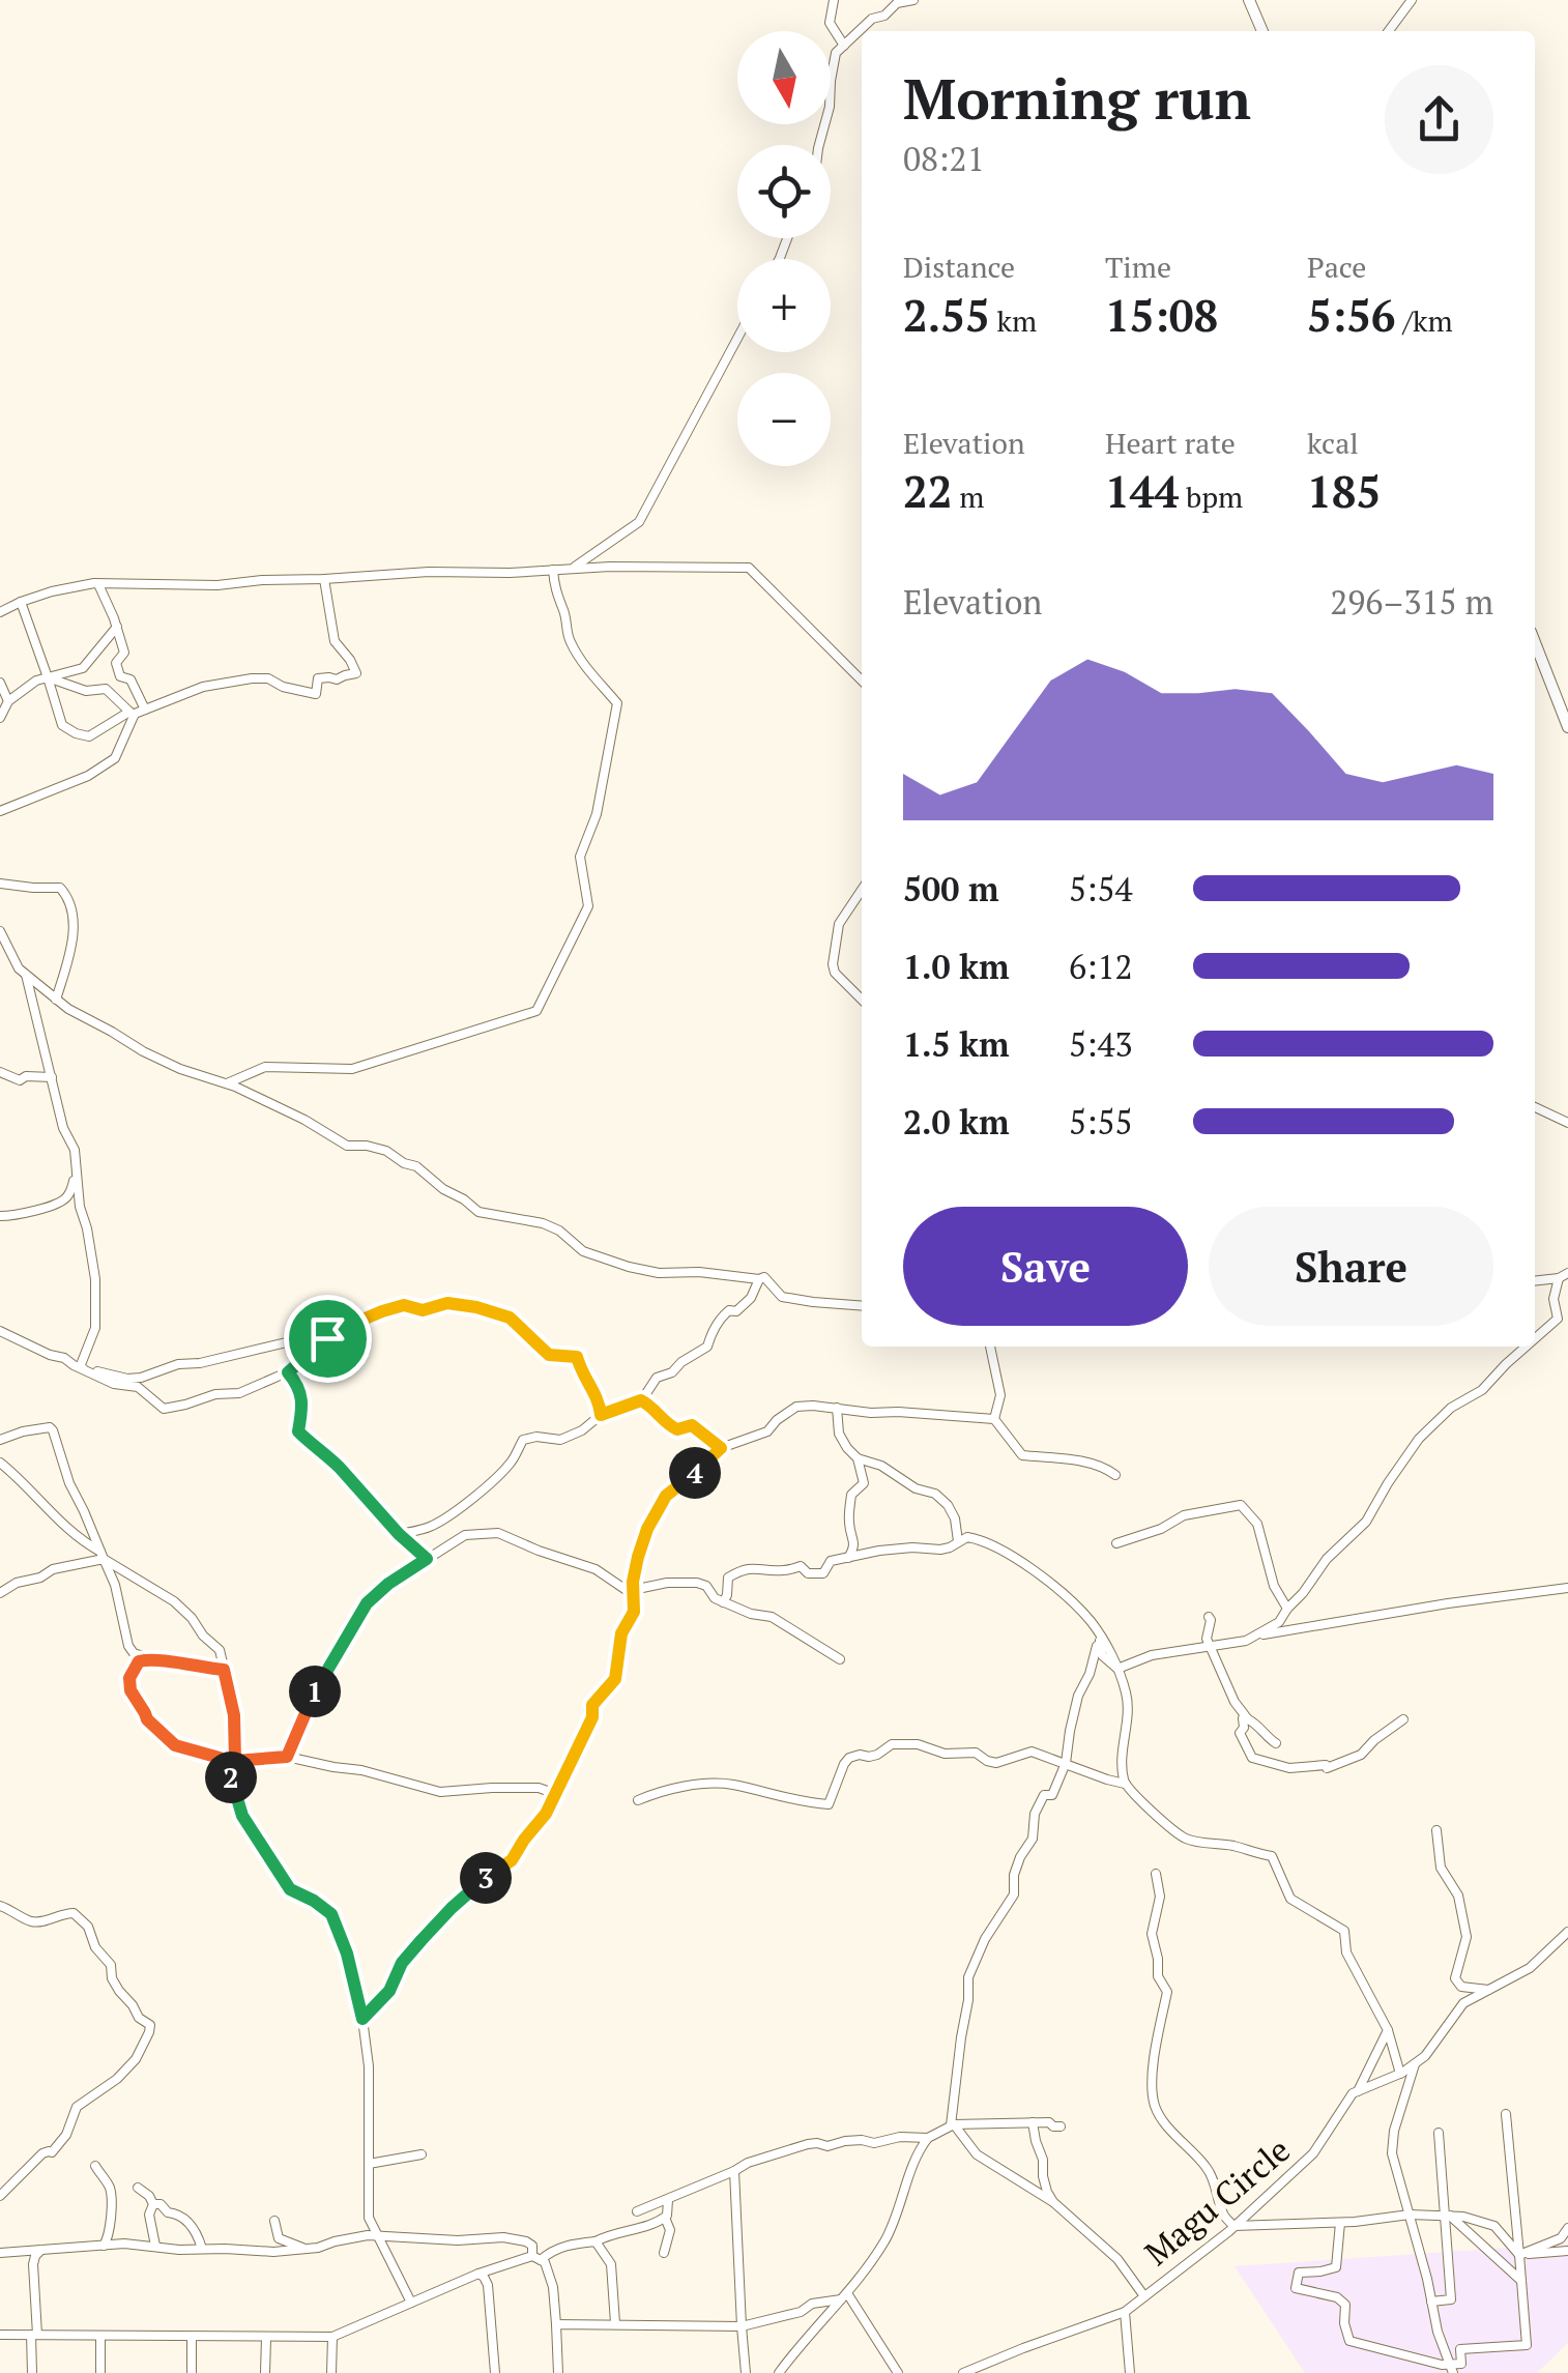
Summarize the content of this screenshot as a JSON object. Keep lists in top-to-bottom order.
{
  "streets": {
    "street": ["Magu Circle"]
  },
  "north": "bottom",
  "page": {
    "map_buttons": ["+", "−"],
    "heading": ["Morning run", "08:21"],
    "stats": [
      ["Distance", "2.55 km"],
      ["Time", "15:08"],
      ["Pace", "5:56 /km"],
      ["Elevation", "22 m"],
      ["Heart rate", "144 bpm"],
      ["kcal", "185"]
    ],
    "chart": ["Elevation", "296–315 m"],
    "list": [
      {
        "name": "500 m",
        "note": "5:54"
      },
      {
        "name": "1.0 km",
        "note": "6:12"
      },
      {
        "name": "1.5 km",
        "note": "5:43"
      },
      {
        "name": "2.0 km",
        "note": "5:55"
      }
    ],
    "buttons": ["Save", "Share"],
    "pins": [
      "4",
      "1",
      "2",
      "3"
    ]
  }
}
